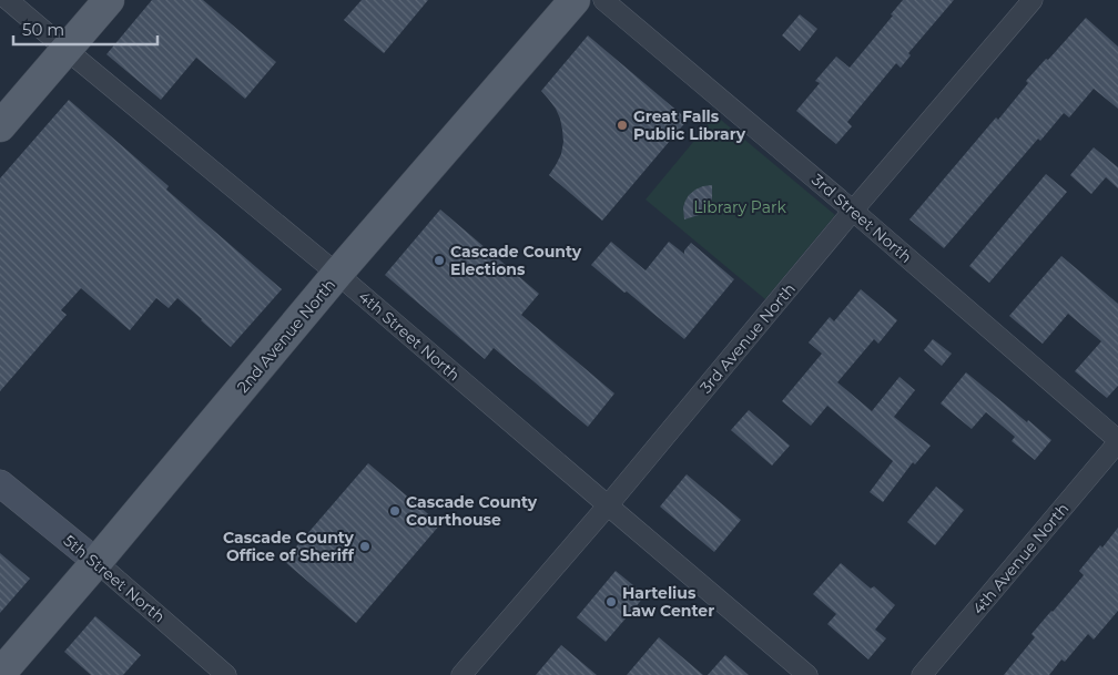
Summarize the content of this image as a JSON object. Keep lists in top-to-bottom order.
{
  "streets": {
    "main road": ["2nd Avenue North", "5th Street North"],
    "street": [
      "3rd Street North",
      "4th Street North",
      "3rd Avenue North",
      "4th Avenue North"
    ]
  },
  "crossings": [
    ["3rd Street North", "3rd Avenue North"],
    ["3rd Street North", "4th Avenue North"],
    ["2nd Avenue North", "4th Street North"],
    ["2nd Avenue North", "5th Street North"],
    ["4th Street North", "3rd Avenue North"]
  ],
  "parks": ["Library Park"],
  "places": [
    "Great Falls Public Library",
    "Cascade County Elections",
    "Cascade County Courthouse",
    "Cascade County Office of Sheriff",
    "Hartelius Law Center"
  ],
  "scale_bar": "50 m"
}
